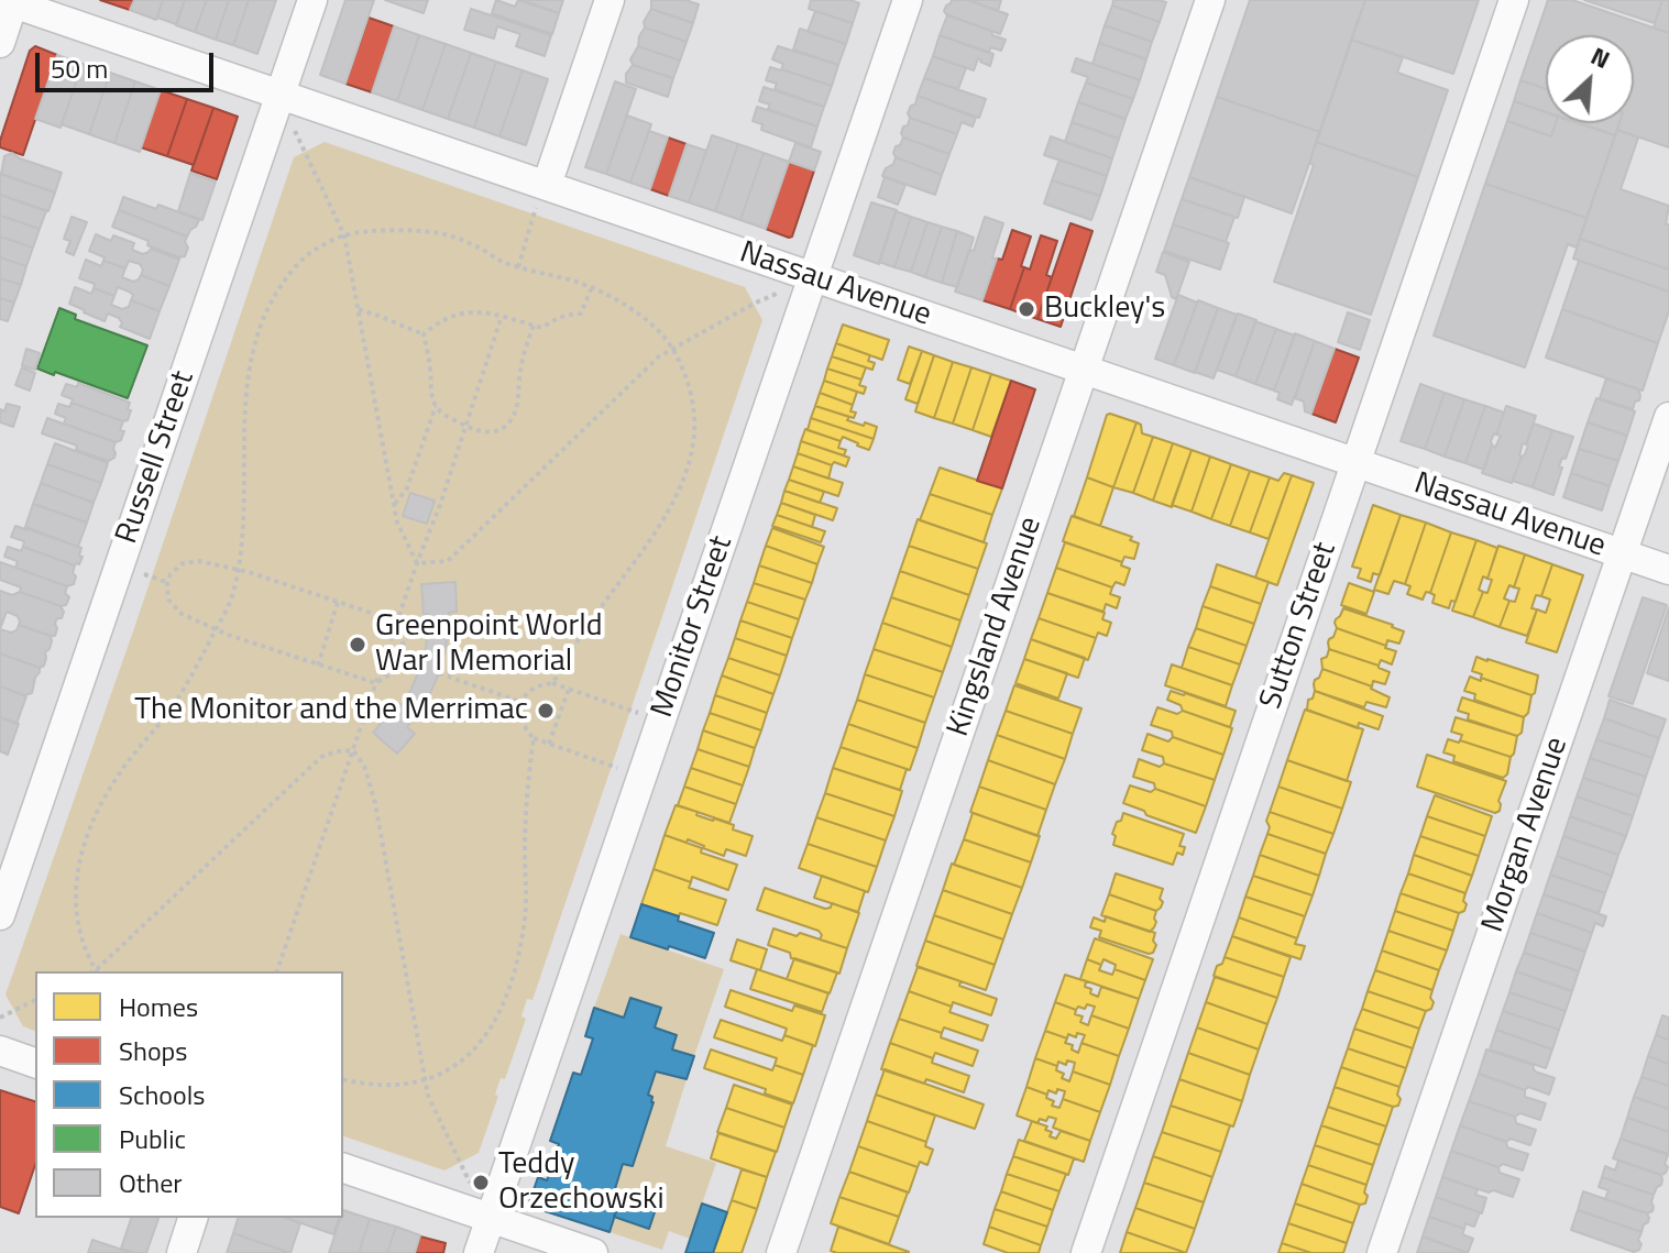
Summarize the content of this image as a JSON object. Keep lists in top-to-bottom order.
{
  "streets": {
    "street": [
      "Nassau Avenue",
      "Russell Street",
      "Sutton Street",
      "Monitor Street",
      "Kingsland Avenue",
      "Morgan Avenue"
    ]
  },
  "crossings": [
    ["Nassau Avenue", "Russell Street"],
    ["Nassau Avenue", "Sutton Street"],
    ["Nassau Avenue", "Monitor Street"],
    ["Nassau Avenue", "Kingsland Avenue"],
    ["Nassau Avenue", "Morgan Avenue"]
  ],
  "places": [
    "Buckley's",
    "Greenpoint World War I Memorial",
    "The Monitor and the Merrimac",
    "Teddy Orzechowski"
  ],
  "legend": [
    "Homes",
    "Shops",
    "Schools",
    "Public",
    "Other"
  ],
  "scale_bar": "50 m",
  "north": "top right"
}
